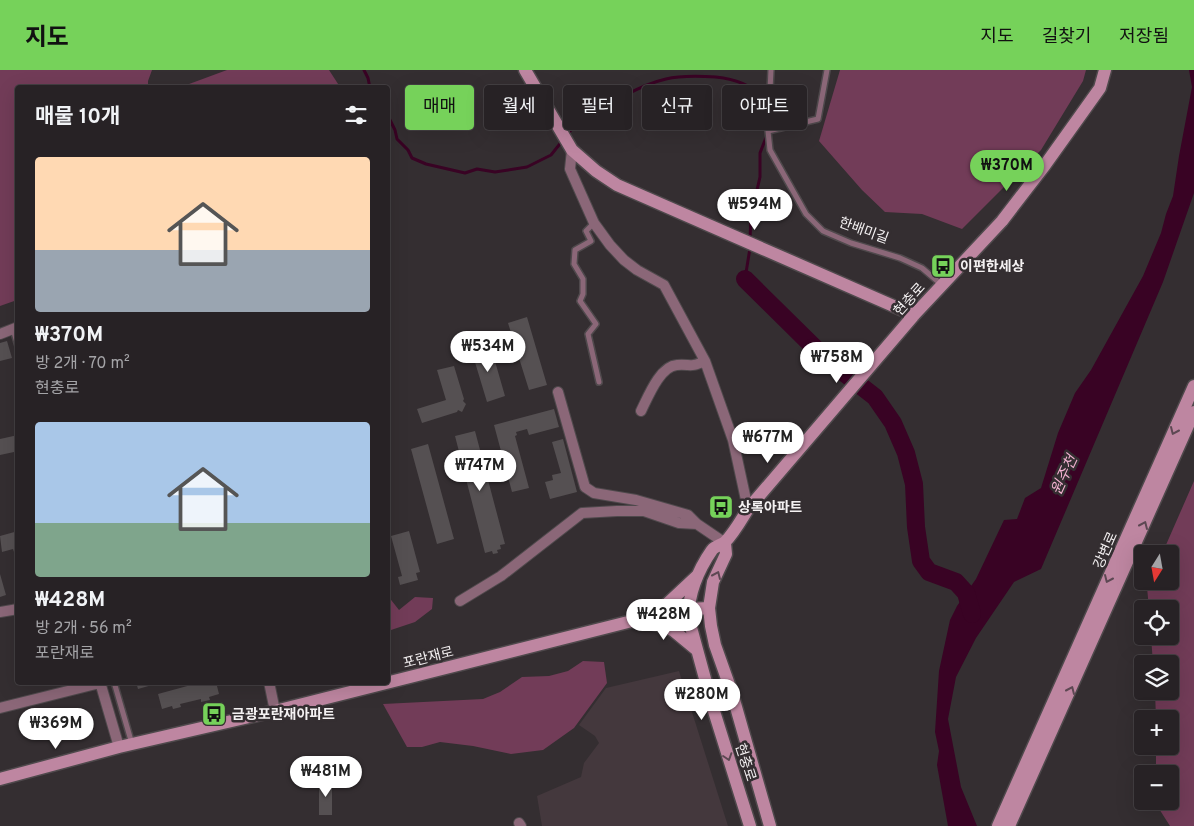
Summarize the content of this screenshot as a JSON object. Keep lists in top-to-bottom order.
{
  "streets": {
    "street": ["현충로", "강변로", "포란재로"],
    "lane": ["한배미길"]
  },
  "crossings": [
    ["한배미길", "현충로"],
    ["현충로", "포란재로"]
  ],
  "water": ["원주천"],
  "places": {
    "bus stop": ["이편한세상", "상록아파트", "금광포란재아파트"]
  },
  "north": "bottom",
  "page": {
    "header": "지도",
    "nav": ["지도", "길찾기", "저장됨"],
    "chip": [
      "매매",
      "월세",
      "필터",
      "신규",
      "아파트"
    ],
    "heading": "매물 10개",
    "list": [
      {
        "name": "₩370M",
        "note": "방 2개 · 70 m² · 현충로"
      },
      {
        "name": "₩428M",
        "note": "방 2개 · 56 m² · 포란재로"
      }
    ],
    "price": [
      "₩370M",
      "₩594M",
      "₩534M",
      "₩758M",
      "₩677M",
      "₩747M",
      "₩428M",
      "₩280M",
      "₩369M",
      "₩481M"
    ],
    "map_buttons": ["+", "−"]
  }
}
